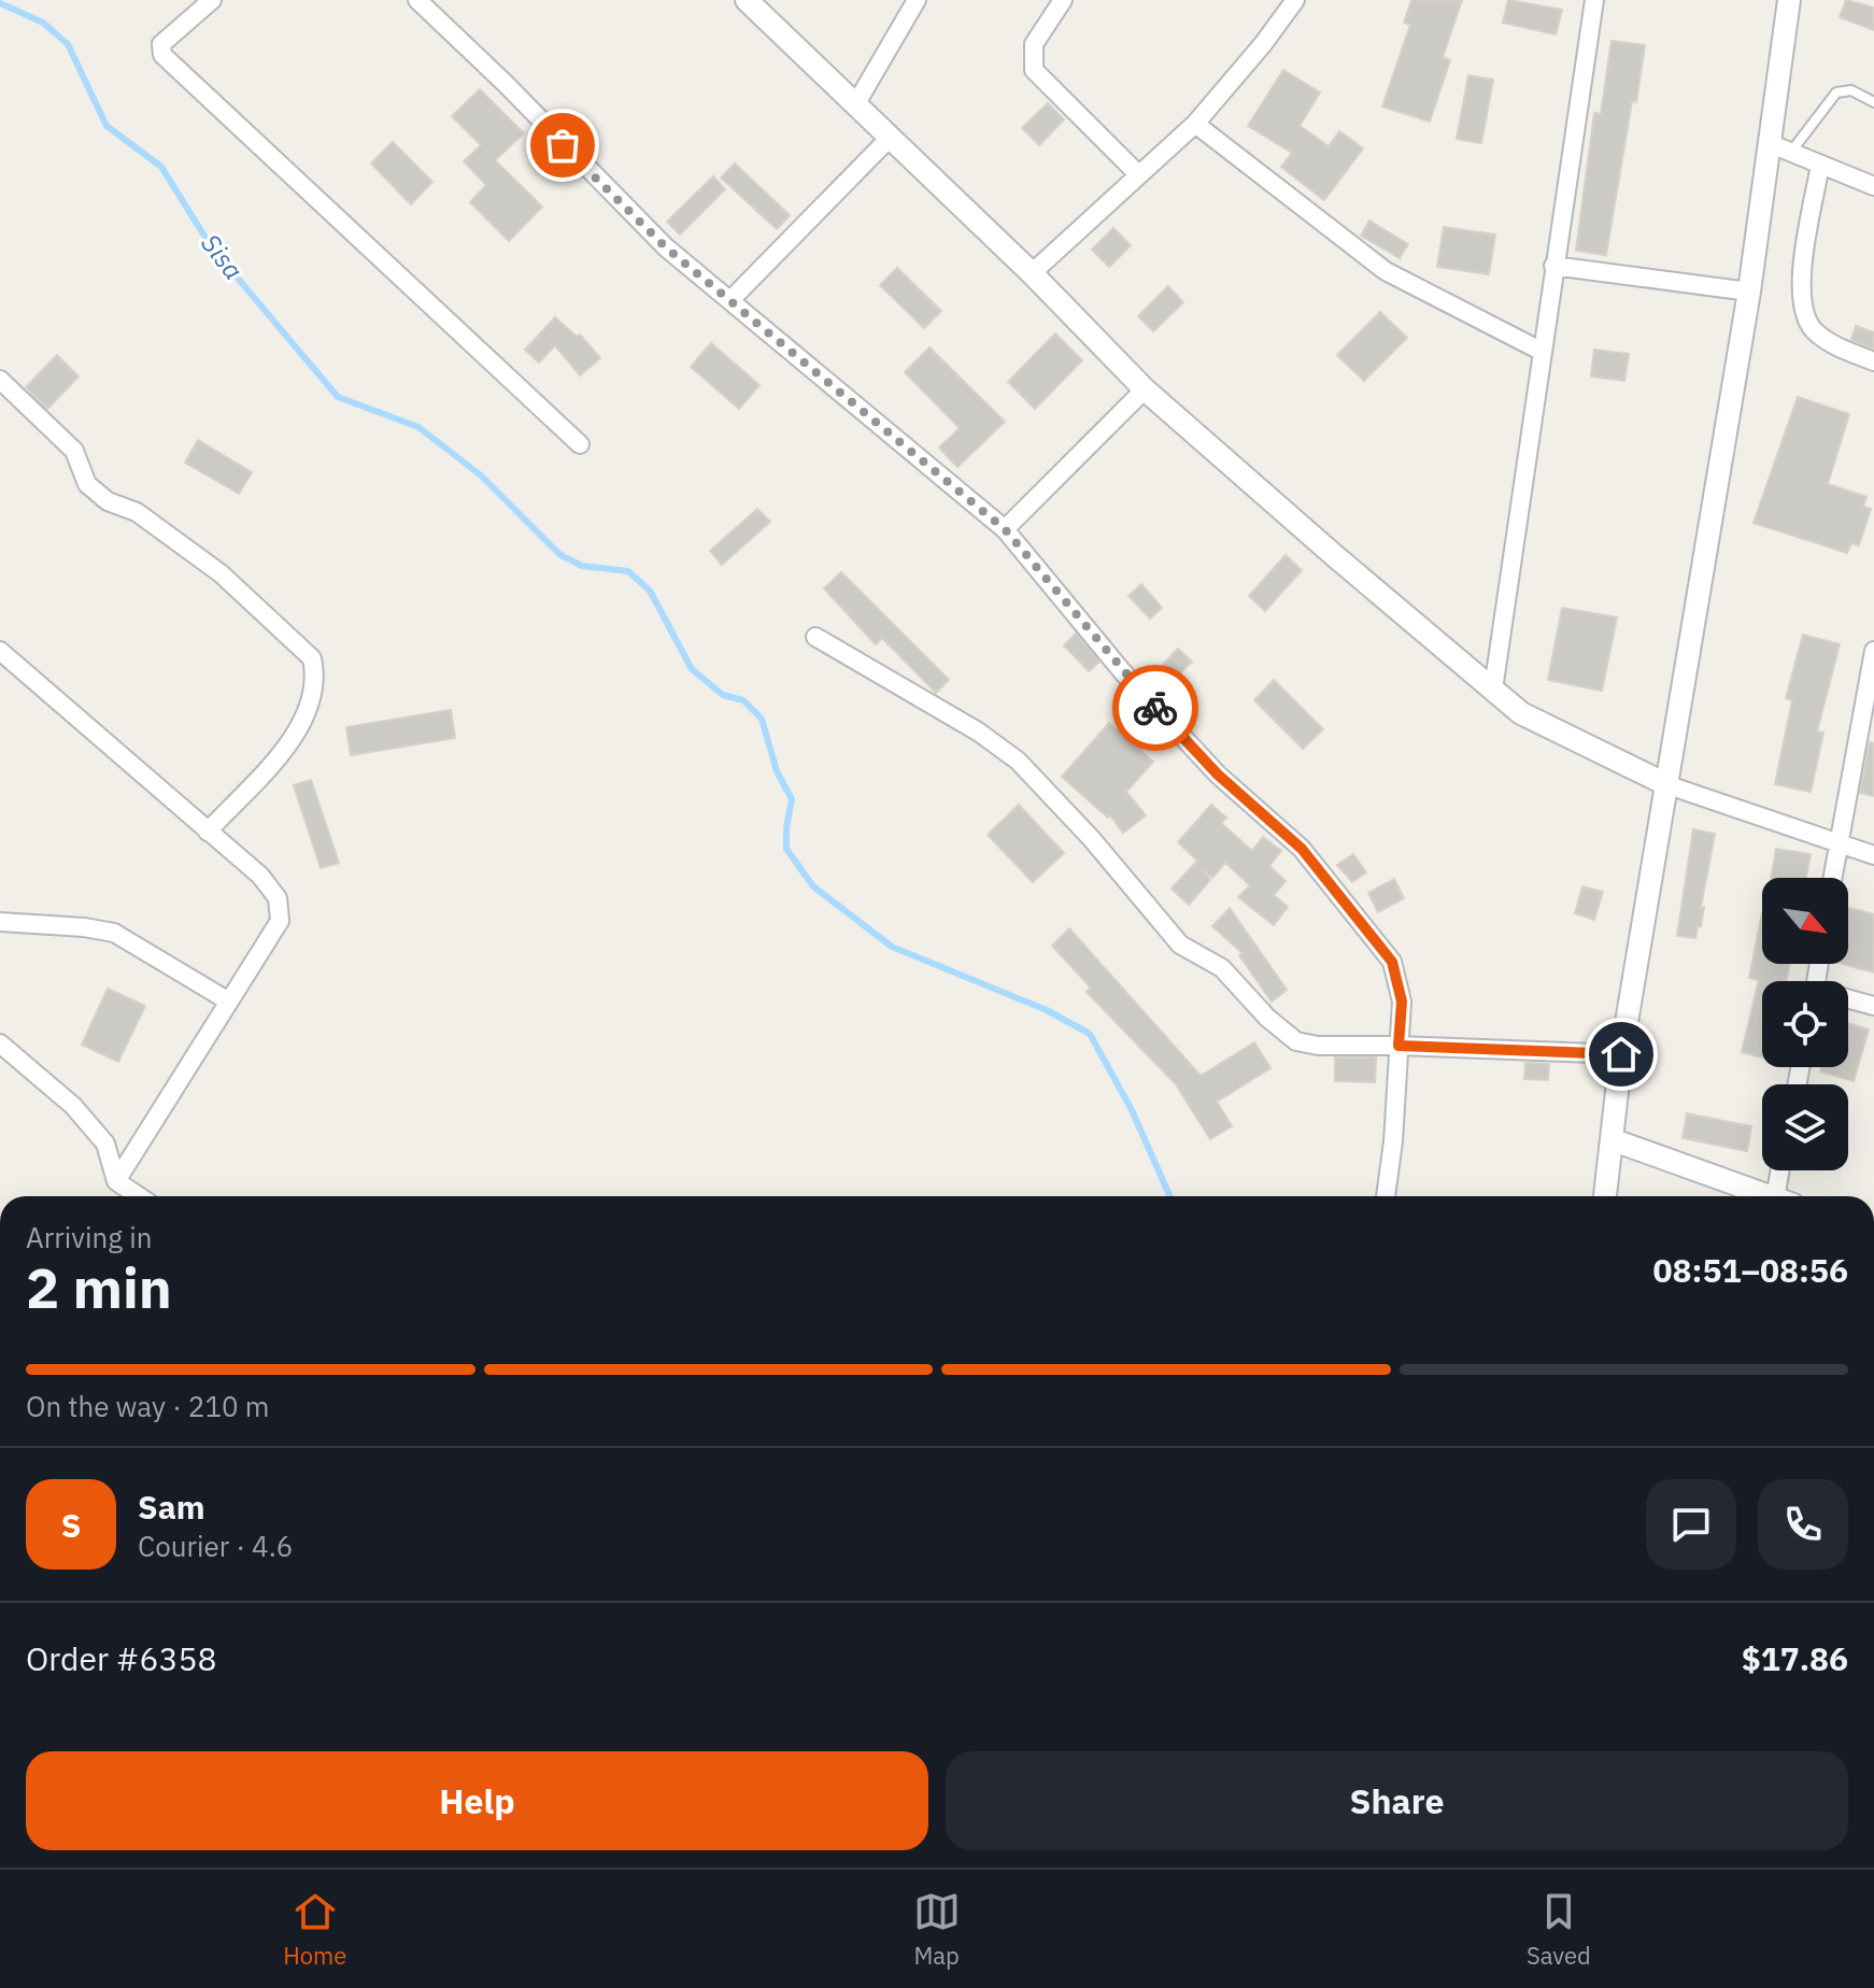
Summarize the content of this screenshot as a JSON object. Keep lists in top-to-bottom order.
{
  "water": ["Sisa"],
  "north": "bottom right",
  "page": {
    "heading": ["2 min", "Arriving in", "08:51–08:56"],
    "panel": [
      "Sam",
      "Courier · 4.6",
      "Order #6358",
      "$17.86"
    ],
    "bar": "On the way · 210 m",
    "round": "S",
    "buttons": ["Help", "Share"],
    "tabs": ["Home", "Map", "Saved"]
  }
}
